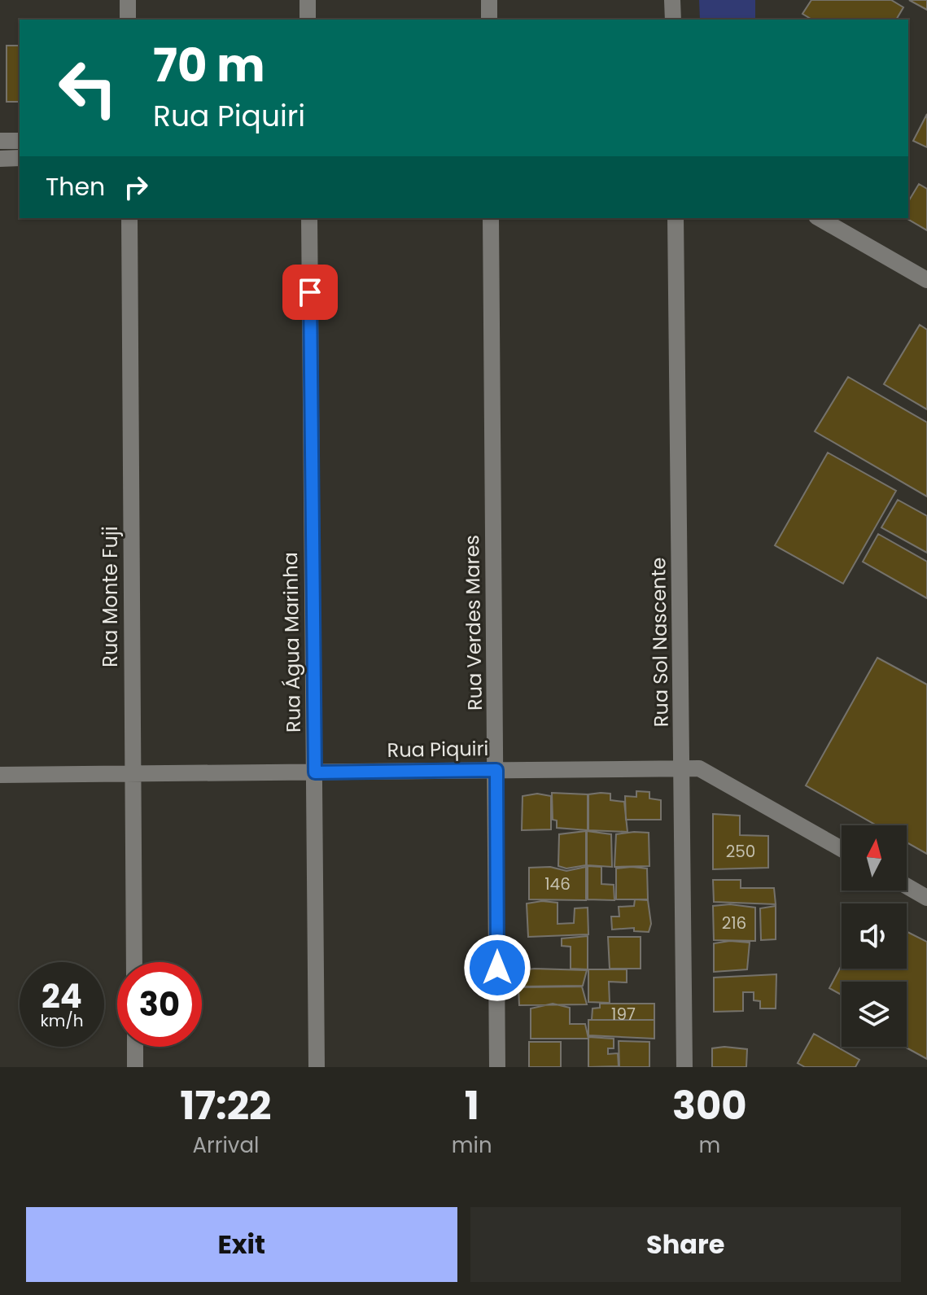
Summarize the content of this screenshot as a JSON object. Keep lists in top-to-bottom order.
{
  "streets": {
    "street": [
      "Rua Monte Fuji",
      "Rua Verdes Mares",
      "Rua Água Marinha",
      "Rua Sol Nascente",
      "Rua Piquiri"
    ]
  },
  "crossings": [
    ["Rua Monte Fuji", "Rua Piquiri"],
    ["Rua Verdes Mares", "Rua Piquiri"],
    ["Rua Água Marinha", "Rua Piquiri"],
    ["Rua Sol Nascente", "Rua Piquiri"]
  ],
  "house_numbers": [
    "250",
    "146",
    "216",
    "197"
  ],
  "north": "top",
  "page": {
    "turn": ["70 m", "Rua Piquiri"],
    "then": "Then",
    "speed": "24 km/h",
    "limit": "30",
    "eta": [
      "17:22",
      "Arrival",
      "1",
      "min",
      "300",
      "m"
    ],
    "buttons": ["Exit", "Share"]
  }
}
